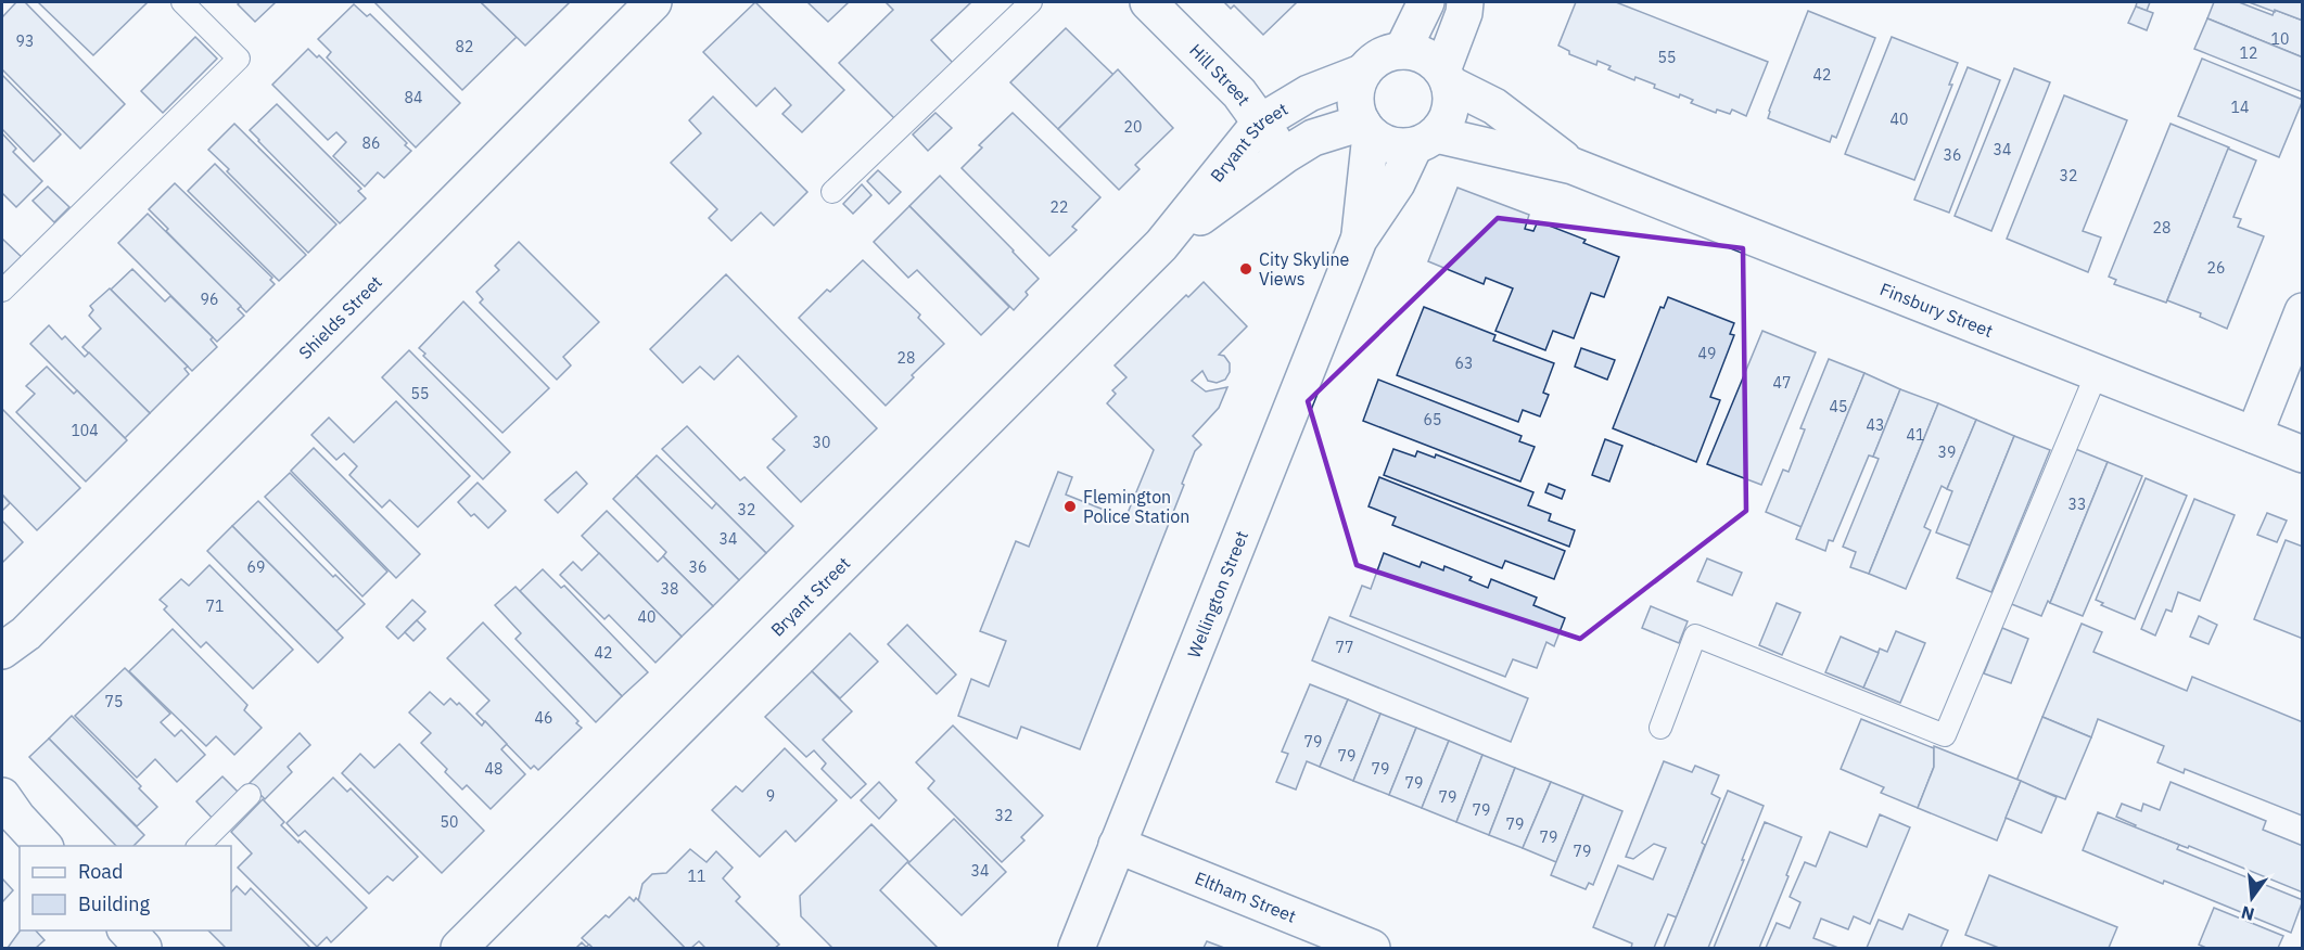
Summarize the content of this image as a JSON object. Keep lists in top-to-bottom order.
{
  "streets": {
    "street": [
      "Hill Street",
      "Bryant Street",
      "Finsbury Street",
      "Shields Street",
      "Wellington Street",
      "Eltham Street"
    ]
  },
  "crossings": [
    ["Hill Street", "Bryant Street"],
    ["Bryant Street", "Finsbury Street"],
    ["Bryant Street", "Wellington Street"],
    ["Finsbury Street", "Wellington Street"],
    ["Wellington Street", "Eltham Street"]
  ],
  "places": ["City Skyline Views", "Flemington Police Station"],
  "house_numbers": [
    "10",
    "93",
    "82",
    "12",
    "55",
    "42",
    "84",
    "14",
    "40",
    "20",
    "86",
    "34",
    "36",
    "32",
    "22",
    "28",
    "26",
    "96",
    "49",
    "28",
    "63",
    "47",
    "55",
    "45",
    "65",
    "43",
    "104",
    "41",
    "30",
    "39",
    "33",
    "32",
    "34",
    "69",
    "36",
    "38",
    "71",
    "40",
    "77",
    "42",
    "75",
    "46",
    "79",
    "79",
    "48",
    "79",
    "79",
    "9",
    "79",
    "79",
    "32",
    "50",
    "79",
    "79",
    "79",
    "34",
    "11"
  ],
  "legend": ["Road", "Building"],
  "north": "bottom"
}
